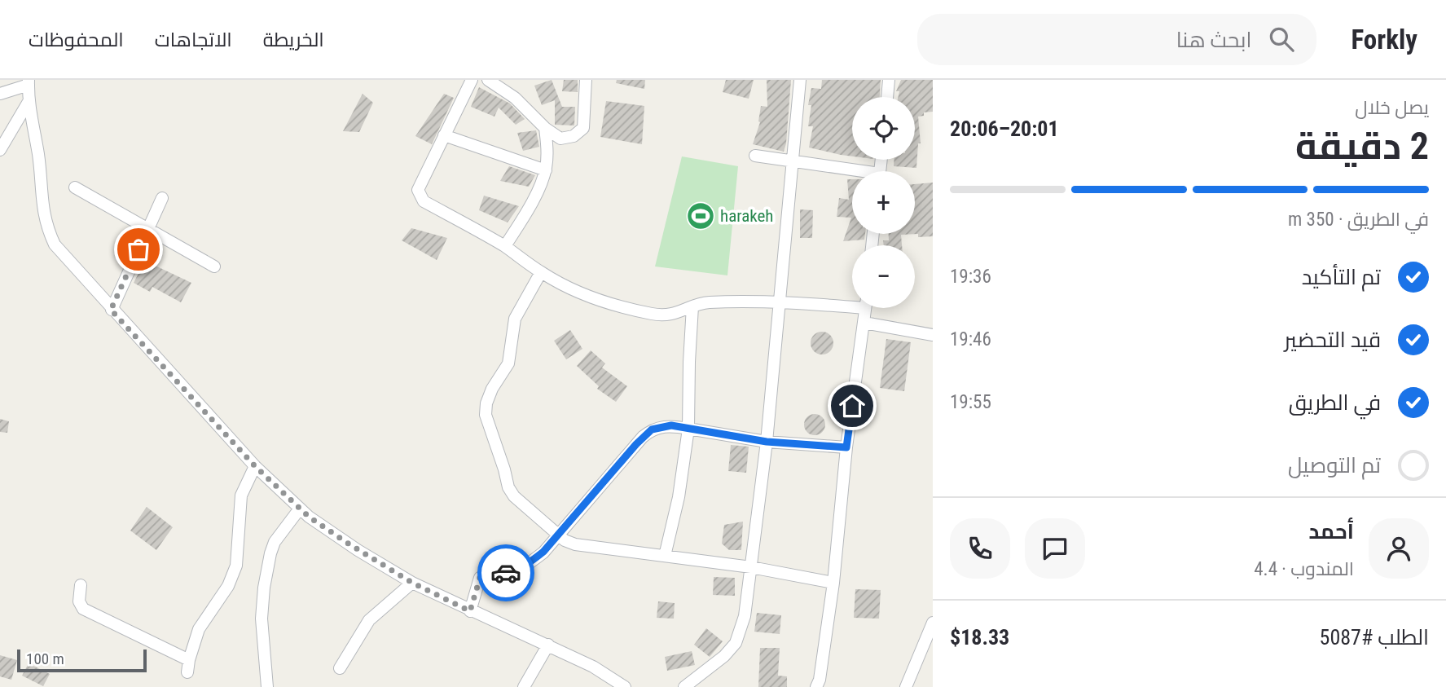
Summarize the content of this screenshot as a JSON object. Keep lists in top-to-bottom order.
{
  "places": {
    "sports": ["harakeh"]
  },
  "scale_bar": "100 m",
  "page": {
    "header": "Forkly",
    "search": "ابحث هنا",
    "nav": ["الخريطة", "الاتجاهات", "المحفوظات"],
    "heading": ["2 دقيقة", "يصل خلال", "20:01–20:06"],
    "panel": [
      "أحمد",
      "المندوب · 4.4",
      "الطلب #5087",
      "$18.33"
    ],
    "map_buttons": ["+", "−"],
    "bar": "في الطريق · 350 m",
    "list": [
      ["تم التأكيد", "19:36"],
      ["قيد التحضير", "19:46"],
      ["في الطريق", "19:55"],
      "تم التوصيل"
    ],
    "scale": "100 m"
  }
}
